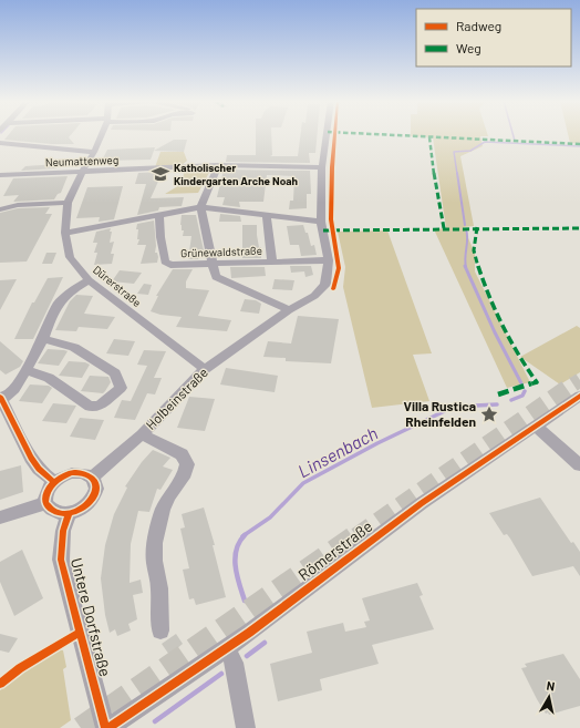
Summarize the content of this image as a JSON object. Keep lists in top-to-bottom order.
{
  "streets": {
    "street": [
      "Neumattenweg",
      "Grünewaldstraße",
      "Dürerstraße",
      "Holbeinstraße",
      "Römerstraße",
      "Untere Dorfstraße"
    ]
  },
  "crossings": [
    ["Neumattenweg", "Dürerstraße"],
    ["Grünewaldstraße", "Holbeinstraße"],
    ["Dürerstraße", "Holbeinstraße"],
    ["Holbeinstraße", "Untere Dorfstraße"]
  ],
  "water": ["Linsenbach"],
  "places": {
    "school or university": ["Katholischer Kindergarten Arche Noah"],
    "place": ["Villa Rustica Rheinfelden"]
  },
  "legend": ["Radweg", "Weg"],
  "north": "top"
}
